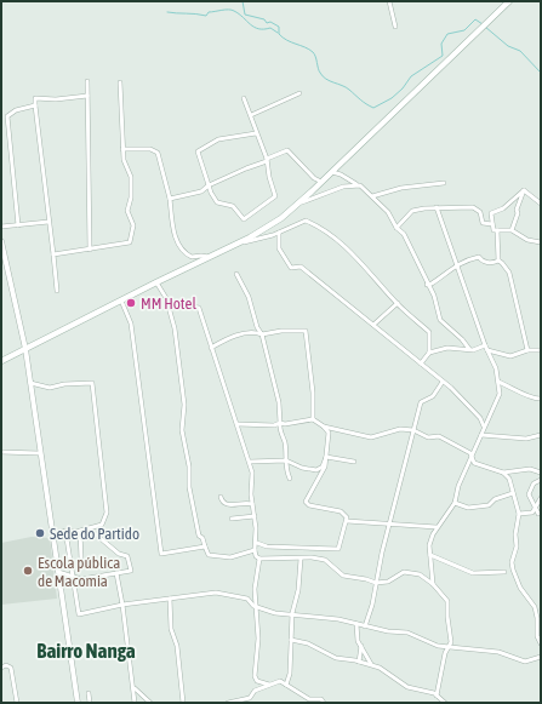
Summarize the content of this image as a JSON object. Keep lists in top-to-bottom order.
{
  "districts": ["Bairro Nanga"],
  "places": ["MM Hotel", "Sede do Partido", "Escola pública de Macomia"]
}
